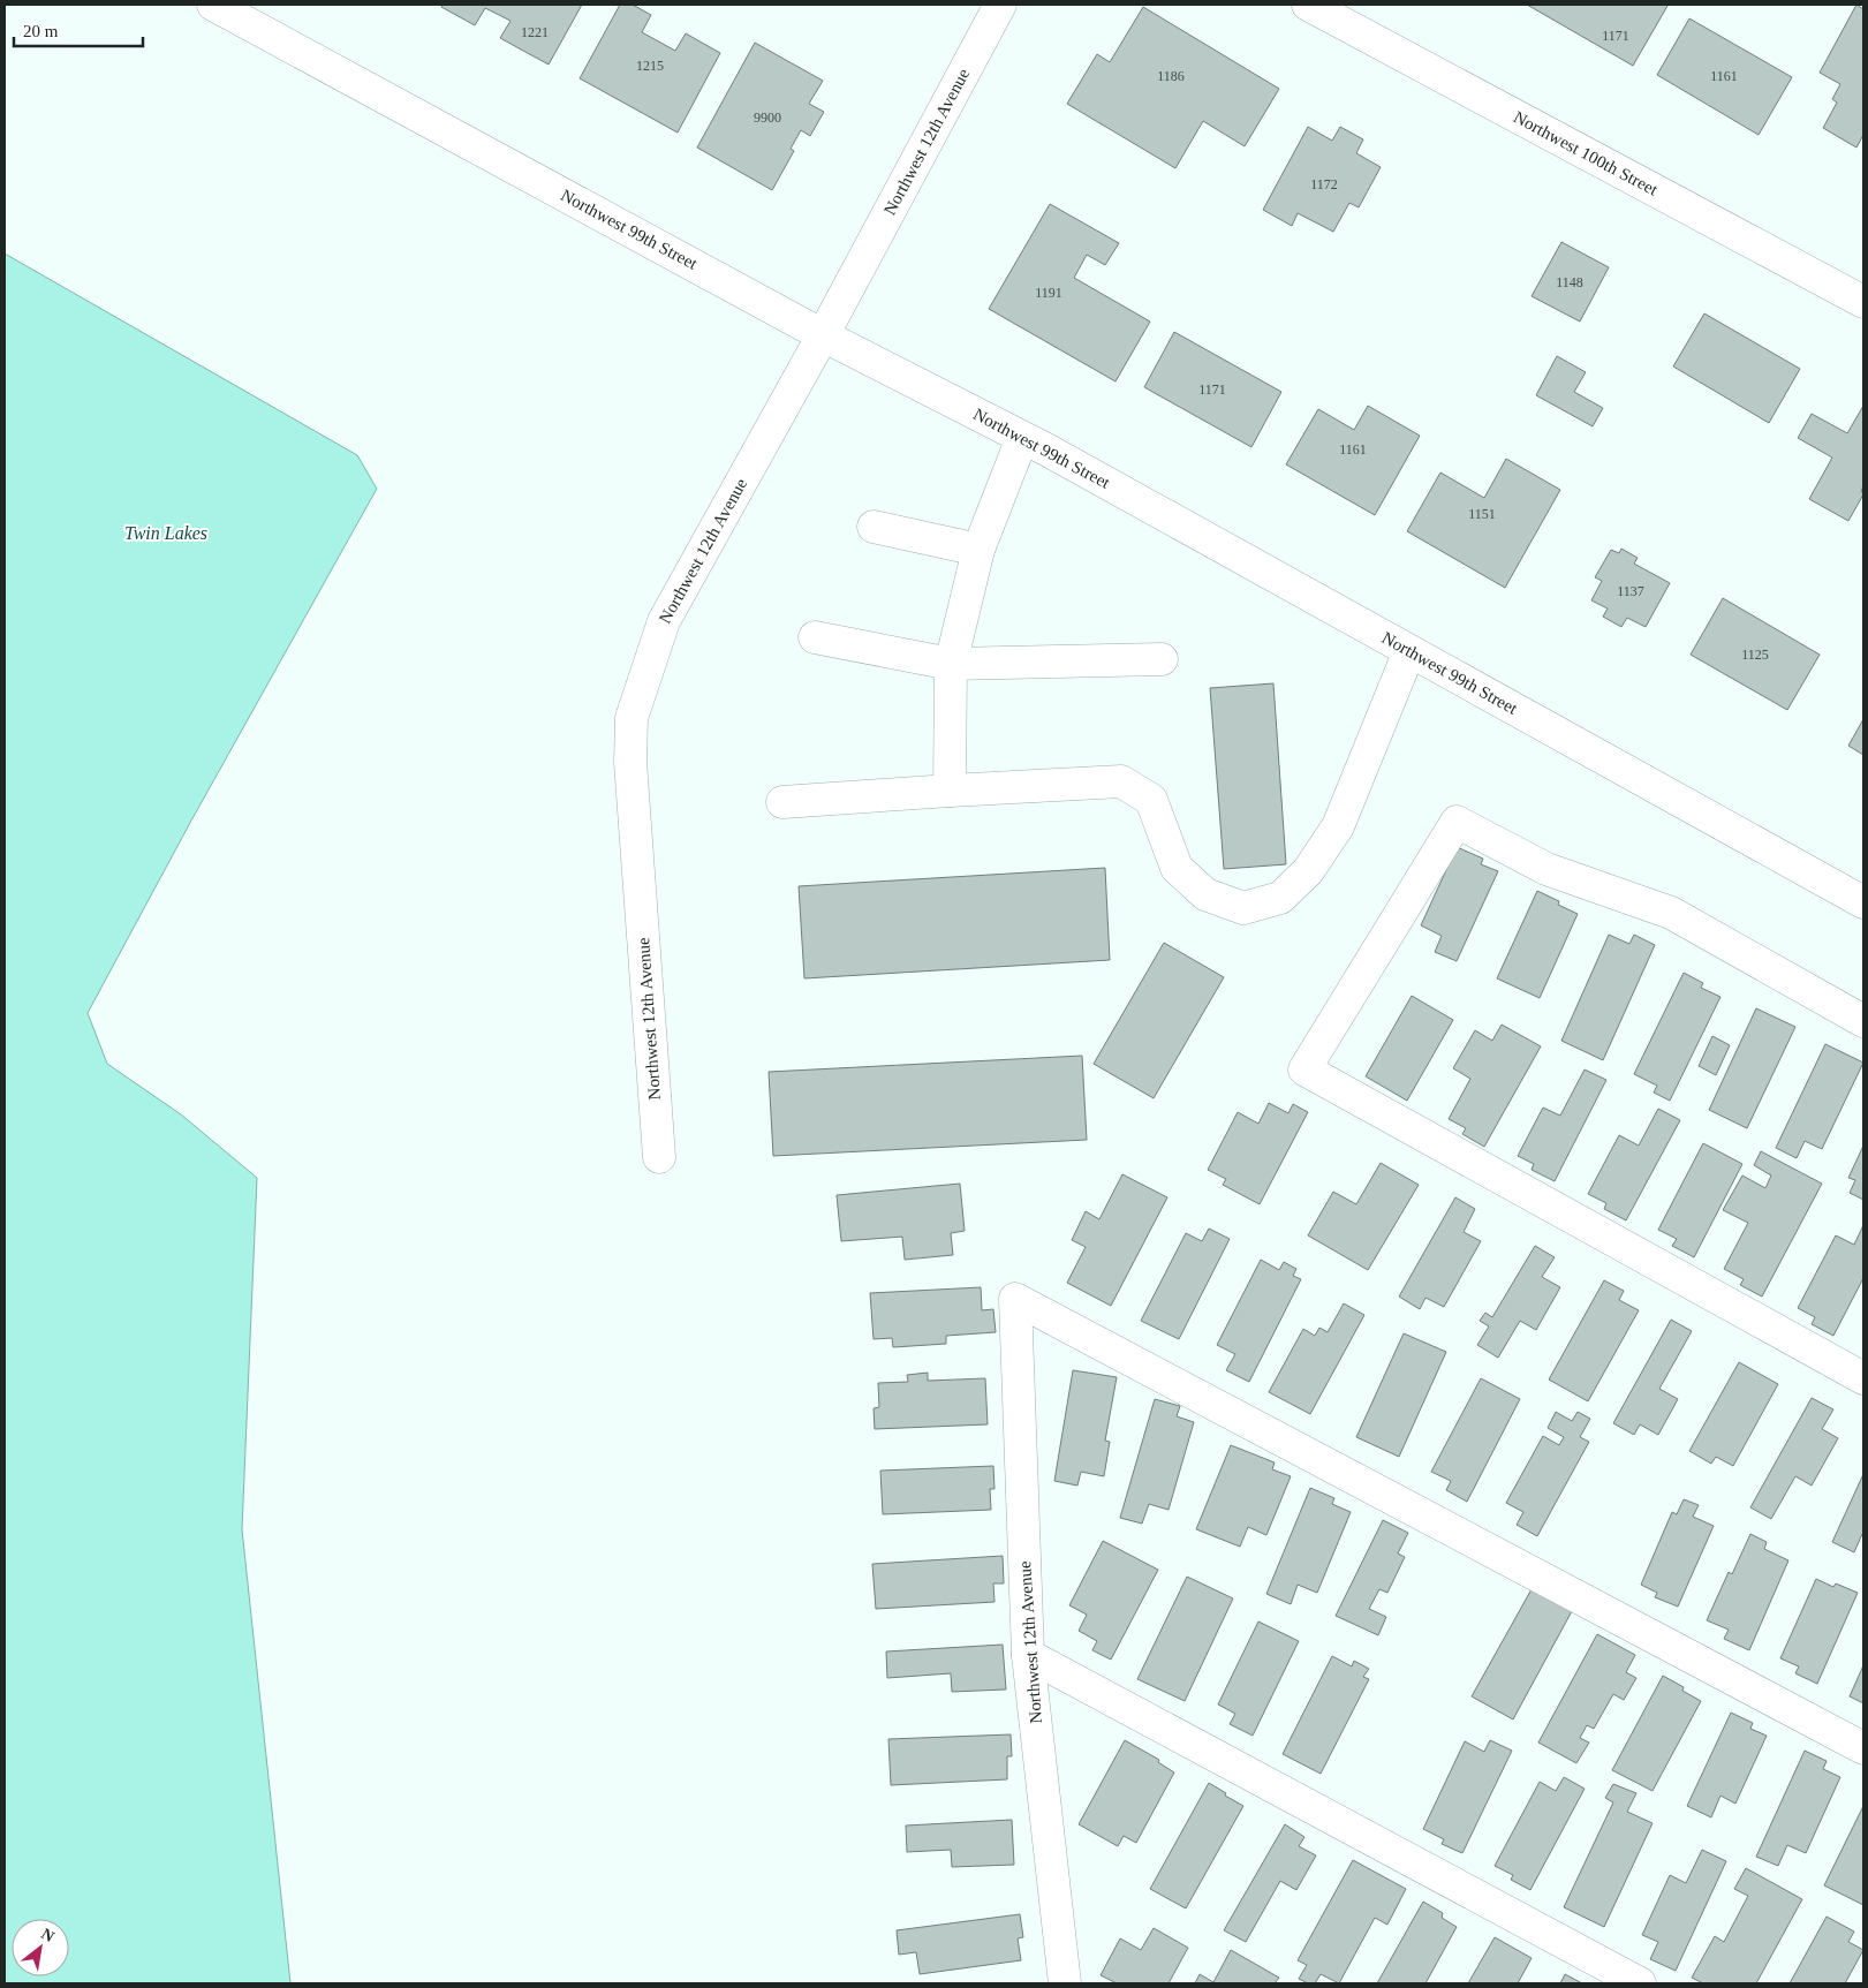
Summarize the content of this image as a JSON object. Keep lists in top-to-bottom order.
{
  "streets": {
    "street": ["Northwest 12th Avenue", "Northwest 100th Street", "Northwest 99th Street"]
  },
  "crossings": [
    ["Northwest 12th Avenue", "Northwest 99th Street"]
  ],
  "water": ["Twin Lakes"],
  "house_numbers": [
    "1221",
    "1171",
    "1215",
    "1186",
    "1161",
    "9900",
    "1172",
    "1148",
    "1191",
    "1171",
    "1161",
    "1151",
    "1137",
    "1125"
  ],
  "scale_bar": "20 m",
  "north": "top right"
}
